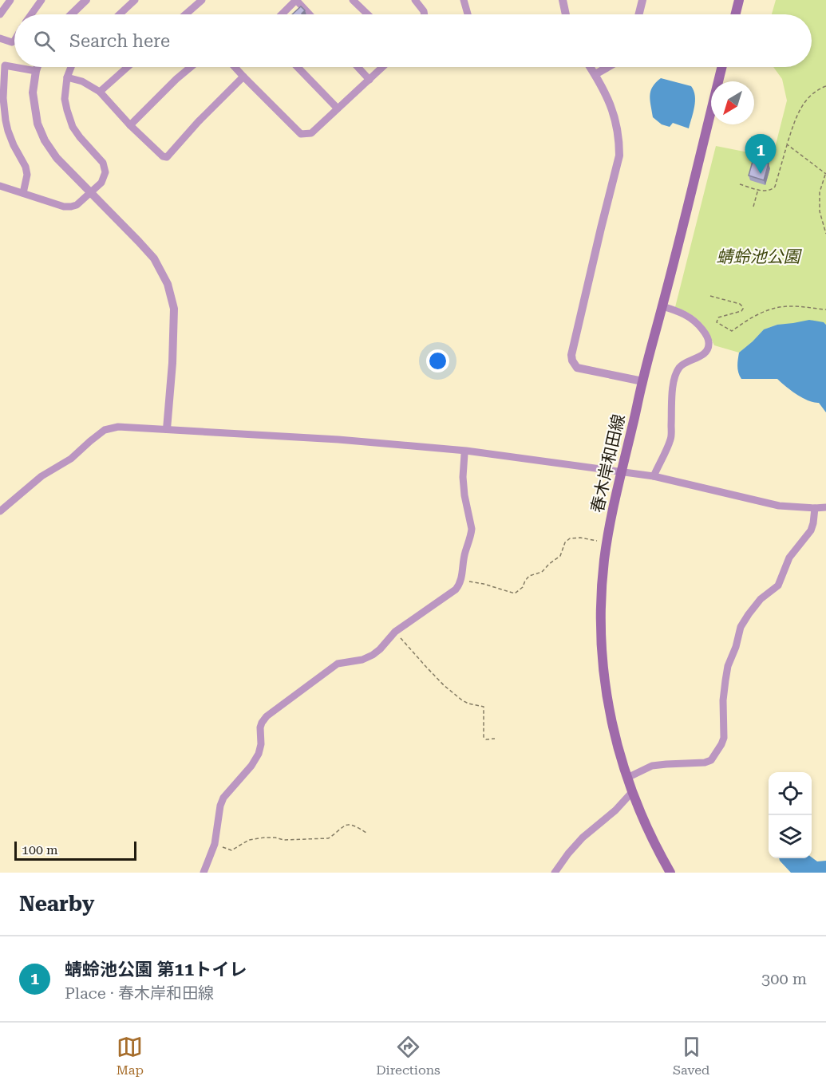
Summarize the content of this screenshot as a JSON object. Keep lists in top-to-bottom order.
{
  "streets": {
    "main road": ["春木岸和田線"]
  },
  "parks": ["蜻蛉池公園"],
  "scale_bar": "100 m",
  "north": "bottom left",
  "page": {
    "search": "Search here",
    "pins": "1",
    "scale": "100 m",
    "heading": "Nearby",
    "list": [
      {
        "mark": "1",
        "name": "蜻蛉池公園 第11トイレ",
        "note": "Place · 春木岸和田線",
        "value": "300 m"
      }
    ],
    "nav": ["Map", "Directions", "Saved"]
  }
}
